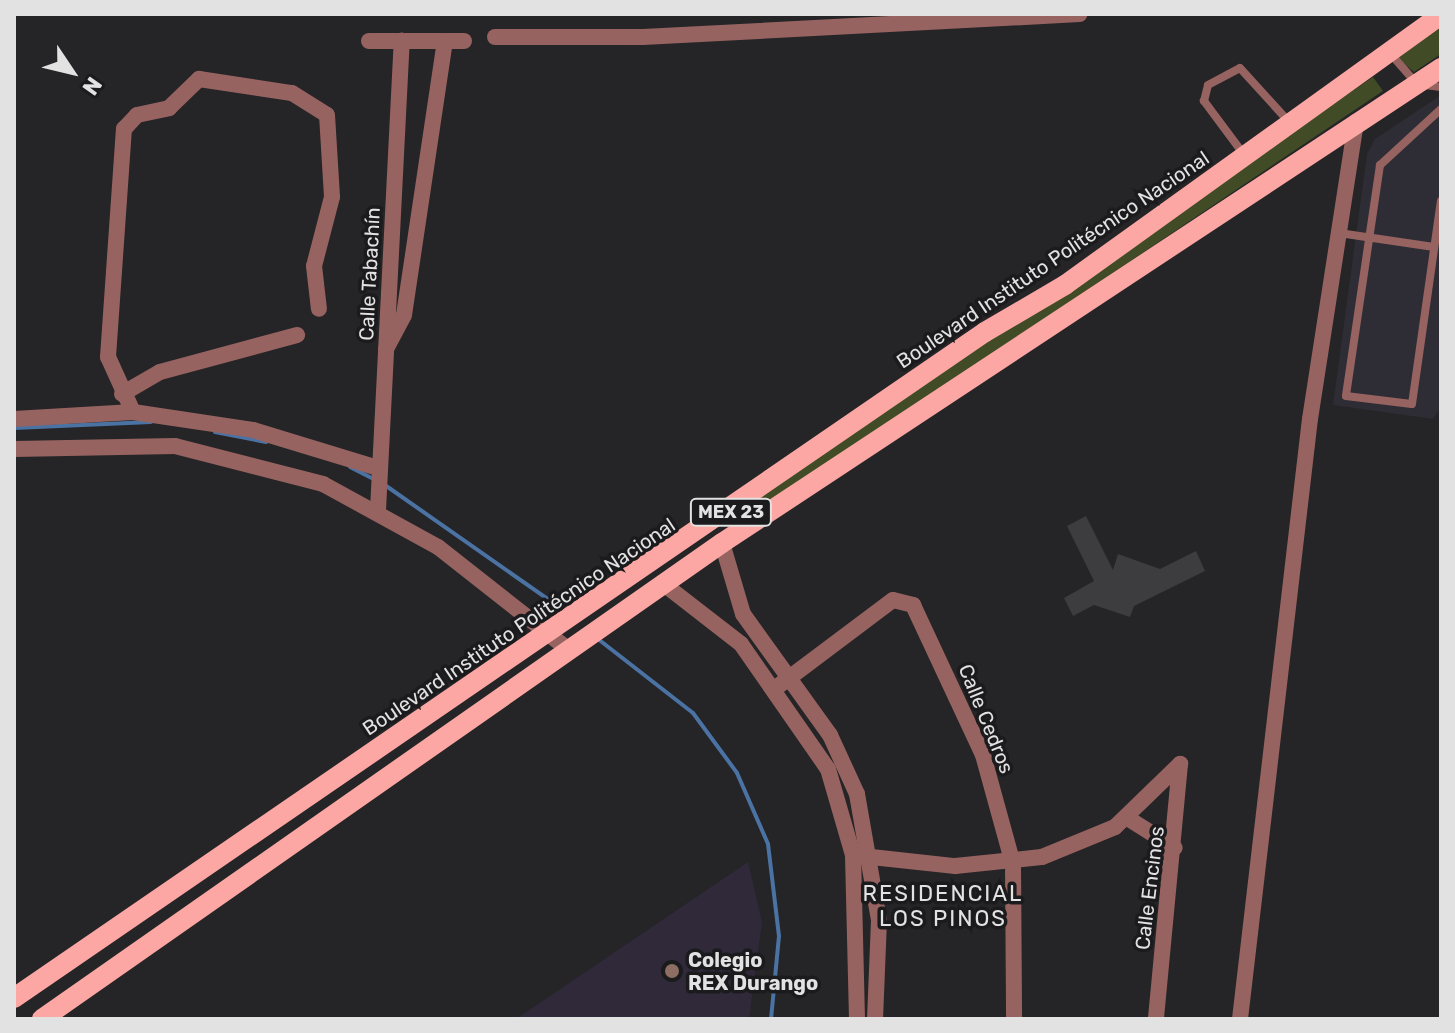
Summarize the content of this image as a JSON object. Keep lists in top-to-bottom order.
{
  "streets": {
    "main road": ["Boulevard Instituto Politécnico Nacional", "MEX 23"],
    "street": ["Calle Tabachín", "Calle Cedros", "Calle Encinos"]
  },
  "districts": ["RESIDENCIAL LOS PINOS"],
  "places": ["Colegio REX Durango"],
  "north": "bottom right"
}
